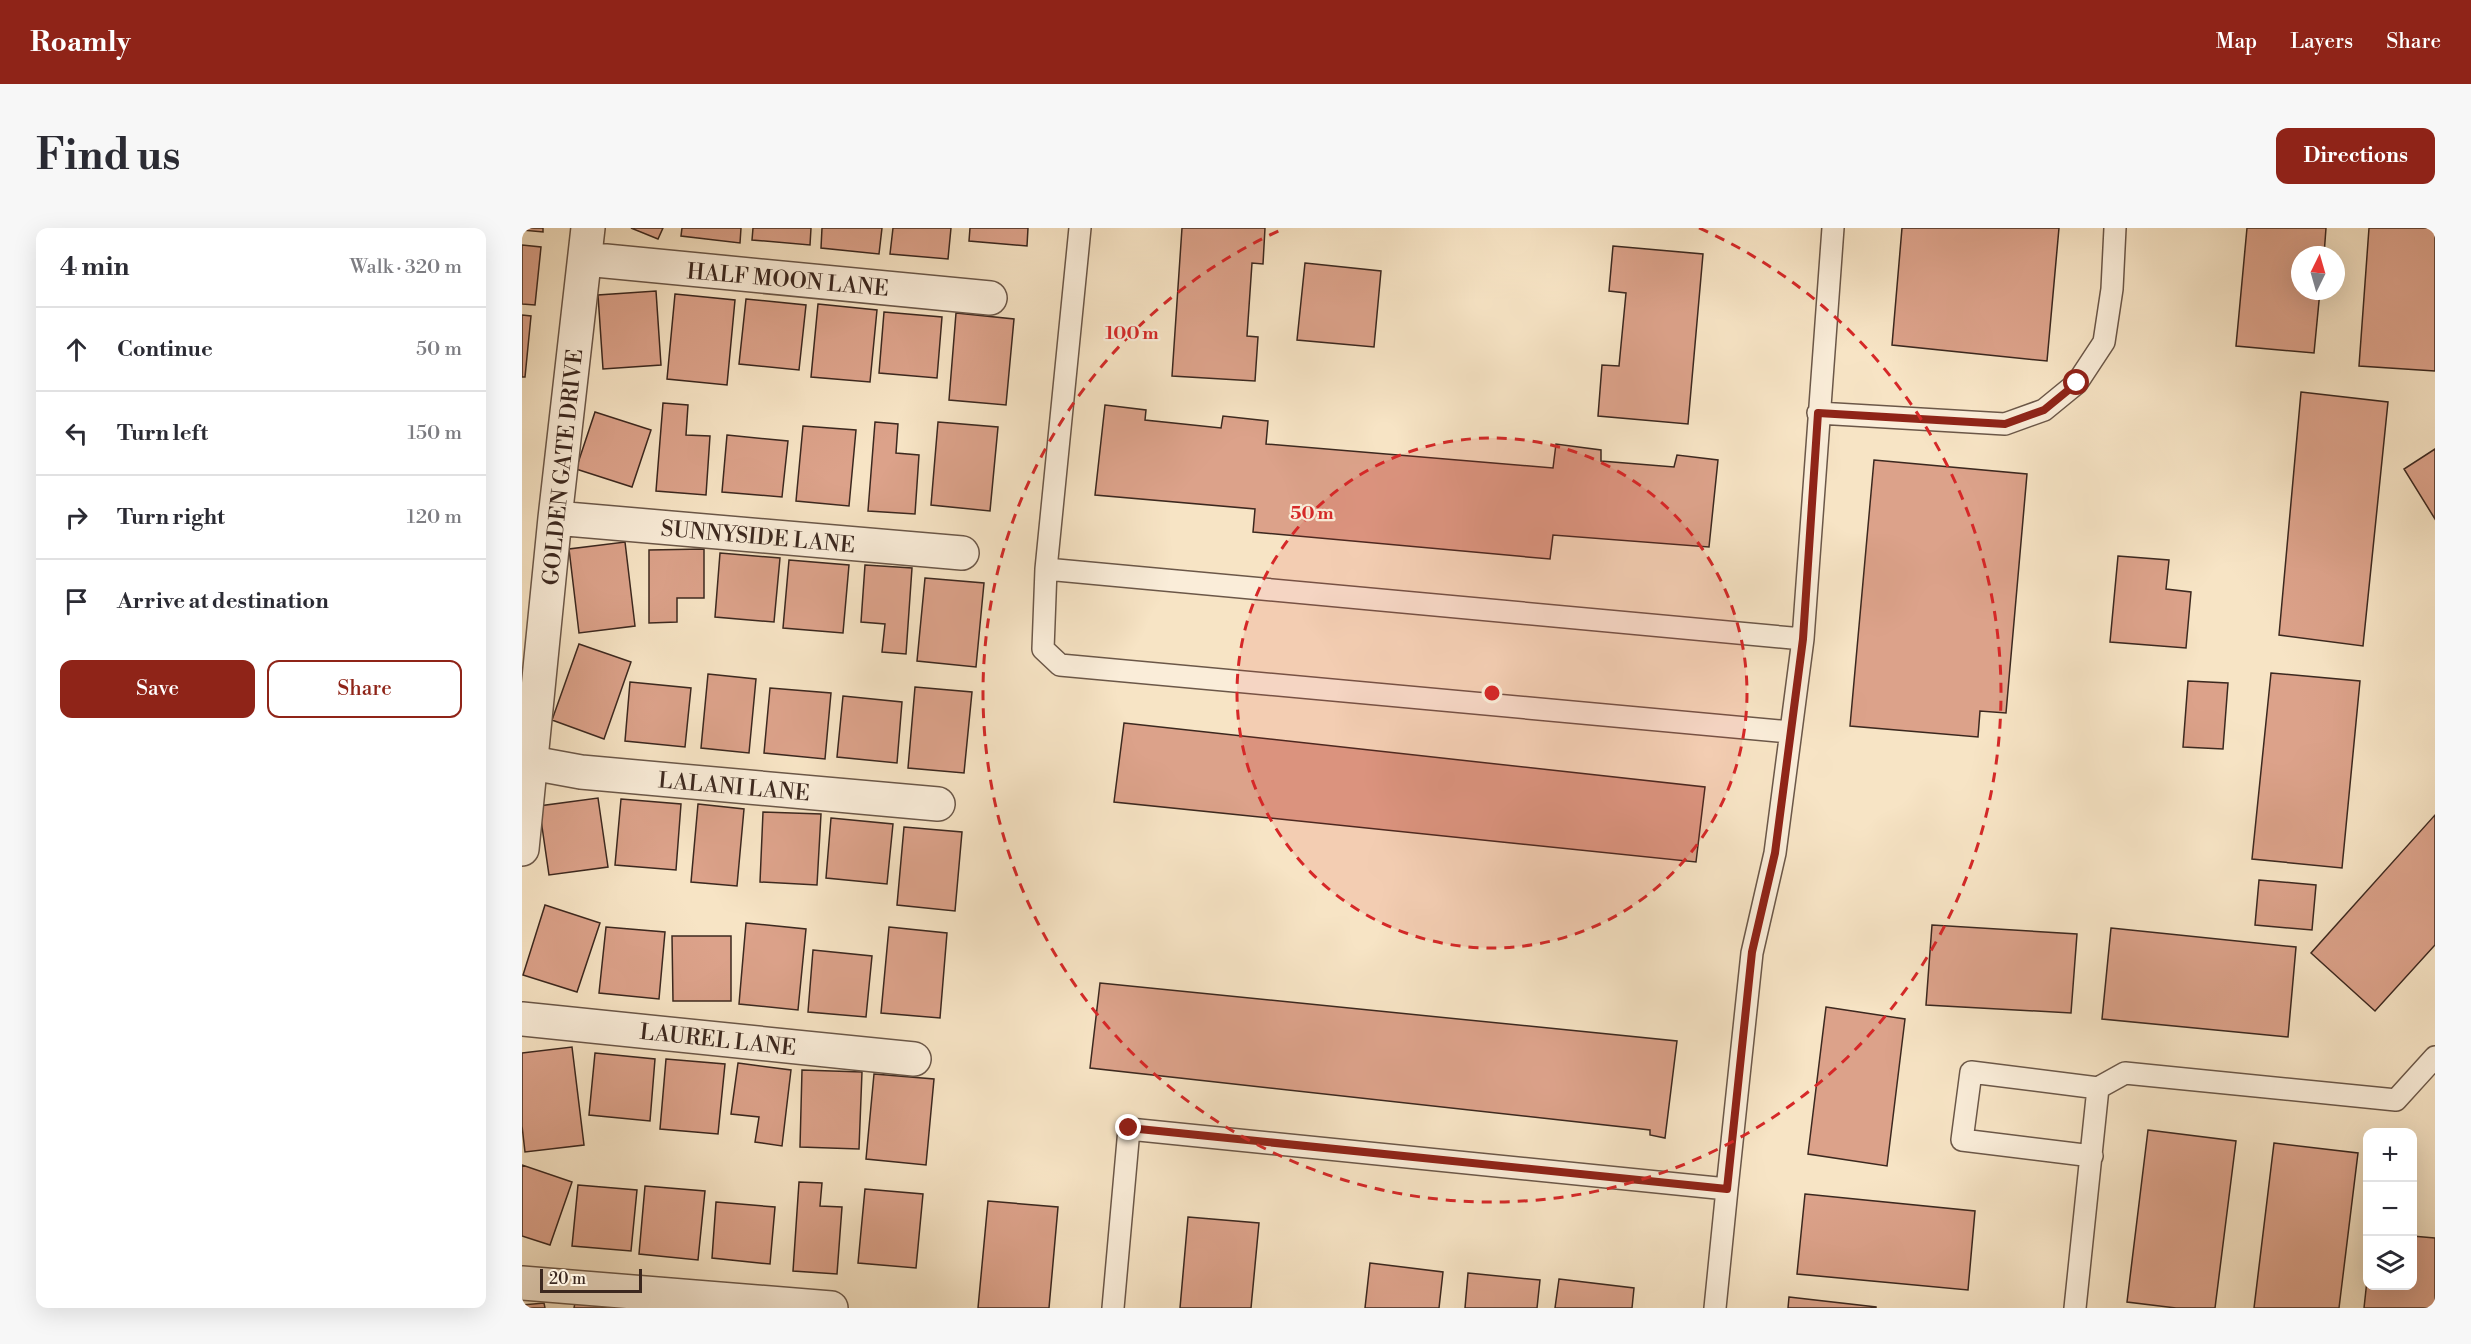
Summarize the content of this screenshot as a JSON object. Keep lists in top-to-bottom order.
{
  "streets": {
    "street": [
      "HALF MOON LANE",
      "GOLDEN GATE DRIVE",
      "SUNNYSIDE LANE",
      "LALANI LANE",
      "LAUREL LANE"
    ]
  },
  "crossings": [
    ["HALF MOON LANE", "GOLDEN GATE DRIVE"],
    ["GOLDEN GATE DRIVE", "SUNNYSIDE LANE"],
    ["GOLDEN GATE DRIVE", "LALANI LANE"]
  ],
  "scale_bar": "20 m",
  "north": "top",
  "page": {
    "header": "Roamly",
    "nav": ["Map", "Layers", "Share"],
    "buttons": [
      "Directions",
      ["Save", "Share"]
    ],
    "title": "Find us",
    "heading": ["4 min", "Walk · 320 m"],
    "list": [
      ["Continue", "50 m"],
      ["Turn left", "150 m"],
      ["Turn right", "120 m"],
      "Arrive at destination"
    ],
    "map_buttons": ["+", "−"],
    "scale": "20 m"
  },
  "rings": ["100 m", "50 m"]
}
